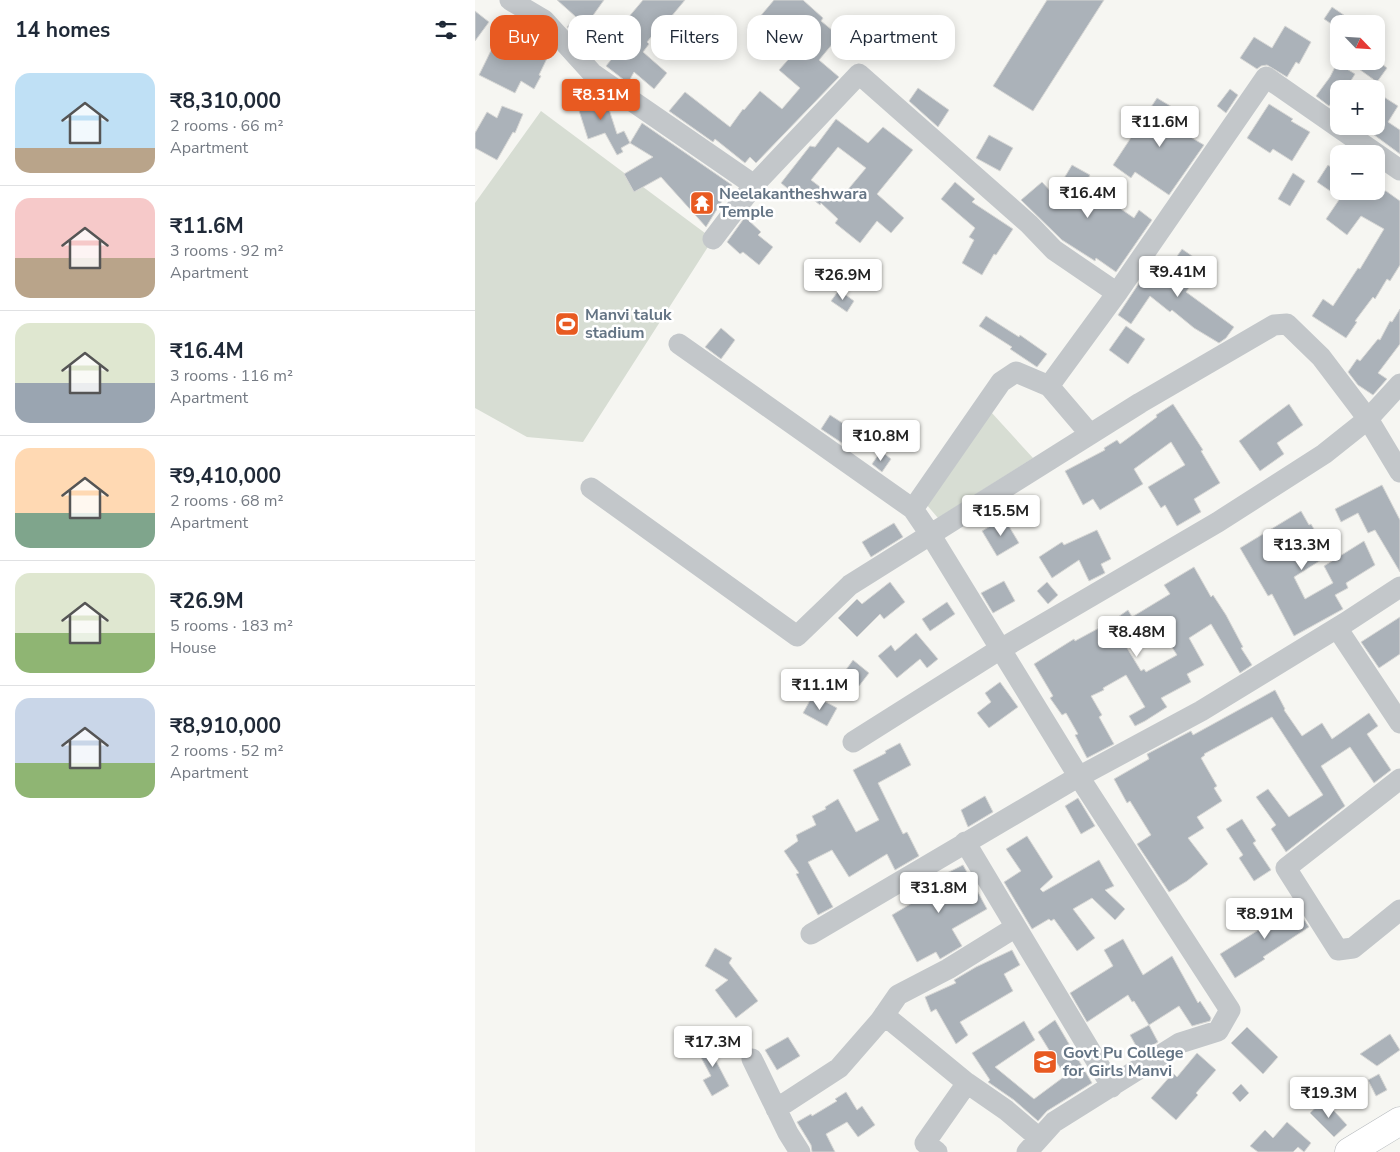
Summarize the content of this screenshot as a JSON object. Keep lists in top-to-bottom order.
{
  "places": {
    "temple": ["Neelakantheshwara Temple"],
    "sports": ["Manvi taluk stadium"],
    "school or university": ["Govt Pu College for Girls Manvi"]
  },
  "north": "bottom right",
  "page": {
    "heading": "14 homes",
    "map_buttons": ["+", "−"],
    "chip": [
      "Buy",
      "Rent",
      "Filters",
      "New",
      "Apartment"
    ],
    "list": [
      {
        "name": "₹8,310,000",
        "note": "2 rooms · 66 m² · Apartment"
      },
      {
        "name": "₹11.6M",
        "note": "3 rooms · 92 m² · Apartment"
      },
      {
        "name": "₹16.4M",
        "note": "3 rooms · 116 m² · Apartment"
      },
      {
        "name": "₹9,410,000",
        "note": "2 rooms · 68 m² · Apartment"
      },
      {
        "name": "₹26.9M",
        "note": "5 rooms · 183 m² · House"
      },
      {
        "name": "₹8,910,000",
        "note": "2 rooms · 52 m² · Apartment"
      }
    ],
    "price": [
      "₹8.31M",
      "₹11.6M",
      "₹16.4M",
      "₹9.41M",
      "₹26.9M",
      "₹10.8M",
      "₹15.5M",
      "₹13.3M",
      "₹8.48M",
      "₹11.1M",
      "₹31.8M",
      "₹8.91M",
      "₹17.3M",
      "₹19.3M"
    ]
  }
}
